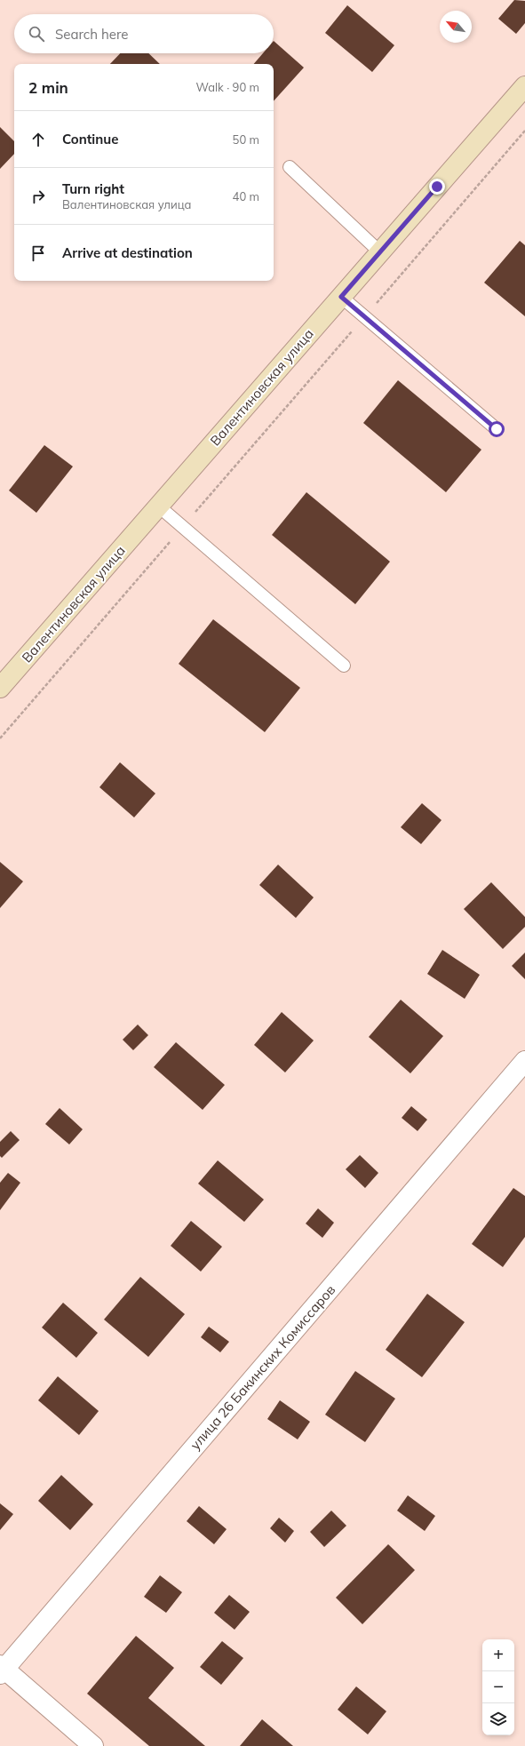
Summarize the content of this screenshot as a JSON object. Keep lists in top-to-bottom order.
{
  "streets": {
    "main road": ["Валентиновская улица"],
    "street": ["улица 26 Бакинских Комиссаров"]
  },
  "north": "top left",
  "page": {
    "search": "Search here",
    "heading": ["2 min", "Walk · 90 m"],
    "list": [
      ["Continue", "50 m"],
      ["Turn right", "Валентиновская улица", "40 m"],
      "Arrive at destination"
    ],
    "map_buttons": ["+", "−"]
  }
}
